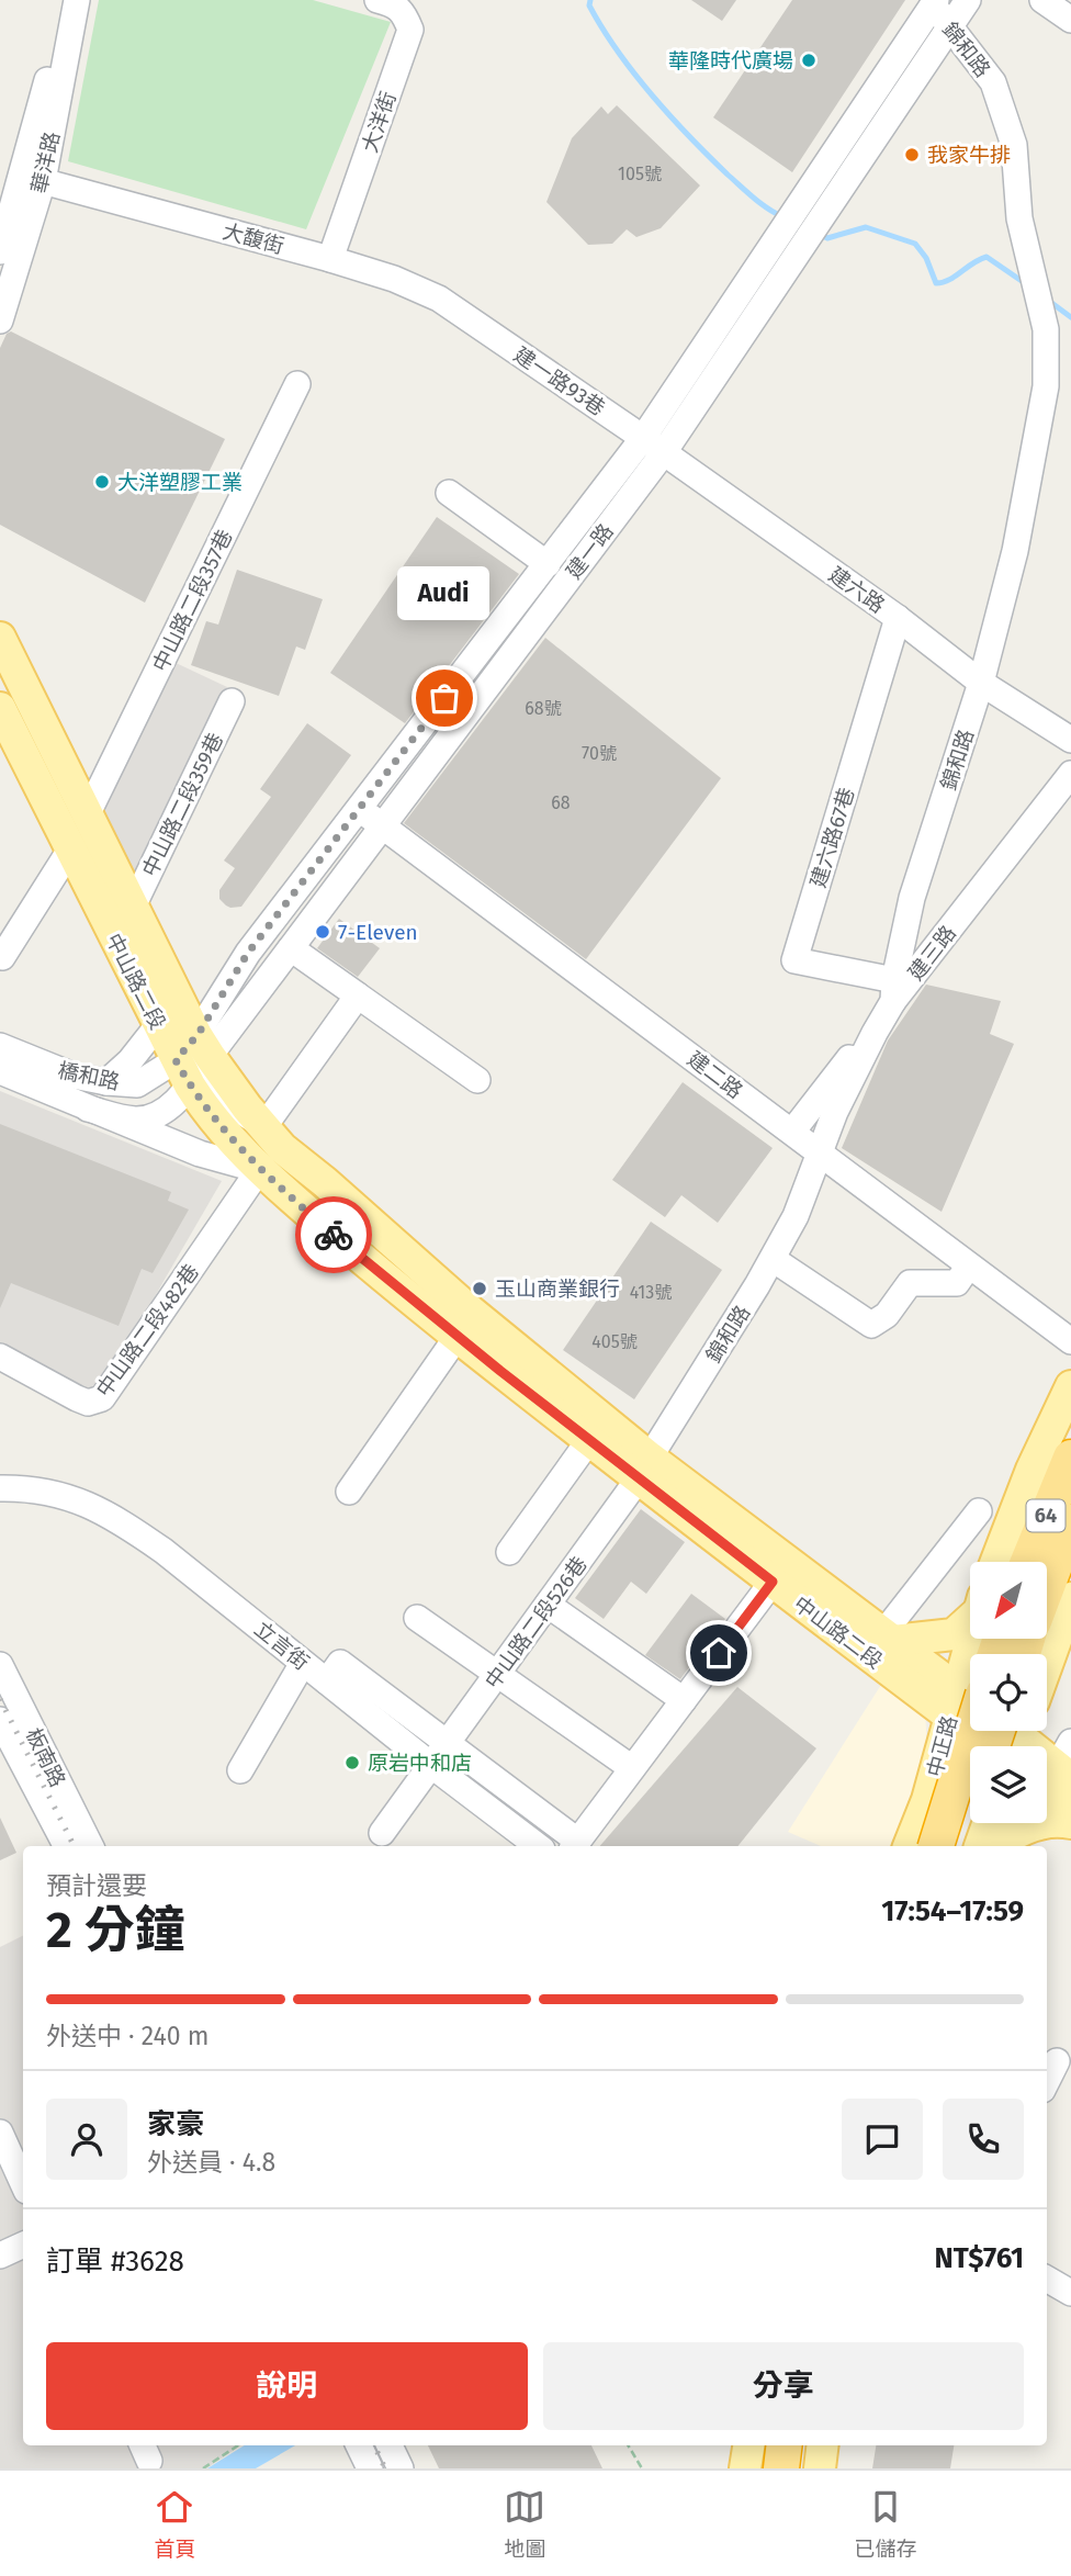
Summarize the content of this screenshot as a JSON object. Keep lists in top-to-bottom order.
{
  "streets": {
    "highway": ["64"],
    "main road": ["中山路二段", "中正路"],
    "street": [
      "錦和路",
      "大洋街",
      "華洋路",
      "大馥街",
      "建一路93巷",
      "建一路",
      "建六路",
      "中山路二段357巷",
      "中山路二段359巷",
      "建六路67巷",
      "建三路",
      "建二路",
      "橋和路",
      "中山路二段482巷",
      "中山路二段526巷",
      "立言街",
      "板南路"
    ]
  },
  "crossings": [
    ["錦和路", "建一路"],
    ["錦和路", "建六路"],
    ["錦和路", "建六路67巷"],
    ["錦和路", "建三路"],
    ["錦和路", "中山路二段"],
    ["錦和路", "建二路"],
    ["錦和路", "中山路二段526巷"],
    ["大洋街", "大馥街"],
    ["華洋路", "大馥街"],
    ["大馥街", "建一路93巷"],
    ["建一路93巷", "建一路"],
    ["建一路93巷", "建六路"],
    ["建一路", "建六路"],
    ["建一路", "中山路二段"],
    ["建一路", "建二路"],
    ["建一路", "橋和路"],
    ["建六路", "建六路67巷"],
    ["中山路二段357巷", "中山路二段"],
    ["中山路二段359巷", "中山路二段"],
    ["建六路67巷", "建三路"],
    ["建三路", "建二路"],
    ["中山路二段", "橋和路"],
    ["中山路二段", "中山路二段482巷"],
    ["中山路二段", "中山路二段526巷"],
    ["中山路二段", "中正路"],
    ["橋和路", "中山路二段482巷"],
    ["中山路二段526巷", "立言街"]
  ],
  "places": [
    "華隆時代廣場",
    "我家牛排",
    "大洋塑膠工業",
    "Audi",
    "7-Eleven",
    "玉山商業銀行",
    "原岩中和店"
  ],
  "house_numbers": [
    "105號",
    "68號",
    "70號",
    "68",
    "413號",
    "405號"
  ],
  "north": "bottom left",
  "page": {
    "bubble": "Audi",
    "heading": ["2 分鐘", "預計還要", "17:54–17:59"],
    "panel": [
      "家豪",
      "外送員 · 4.8",
      "訂單 #3628",
      "NT$761"
    ],
    "bar": "外送中 · 240 m",
    "buttons": ["說明", "分享"],
    "tabs": ["首頁", "地圖", "已儲存"]
  }
}
